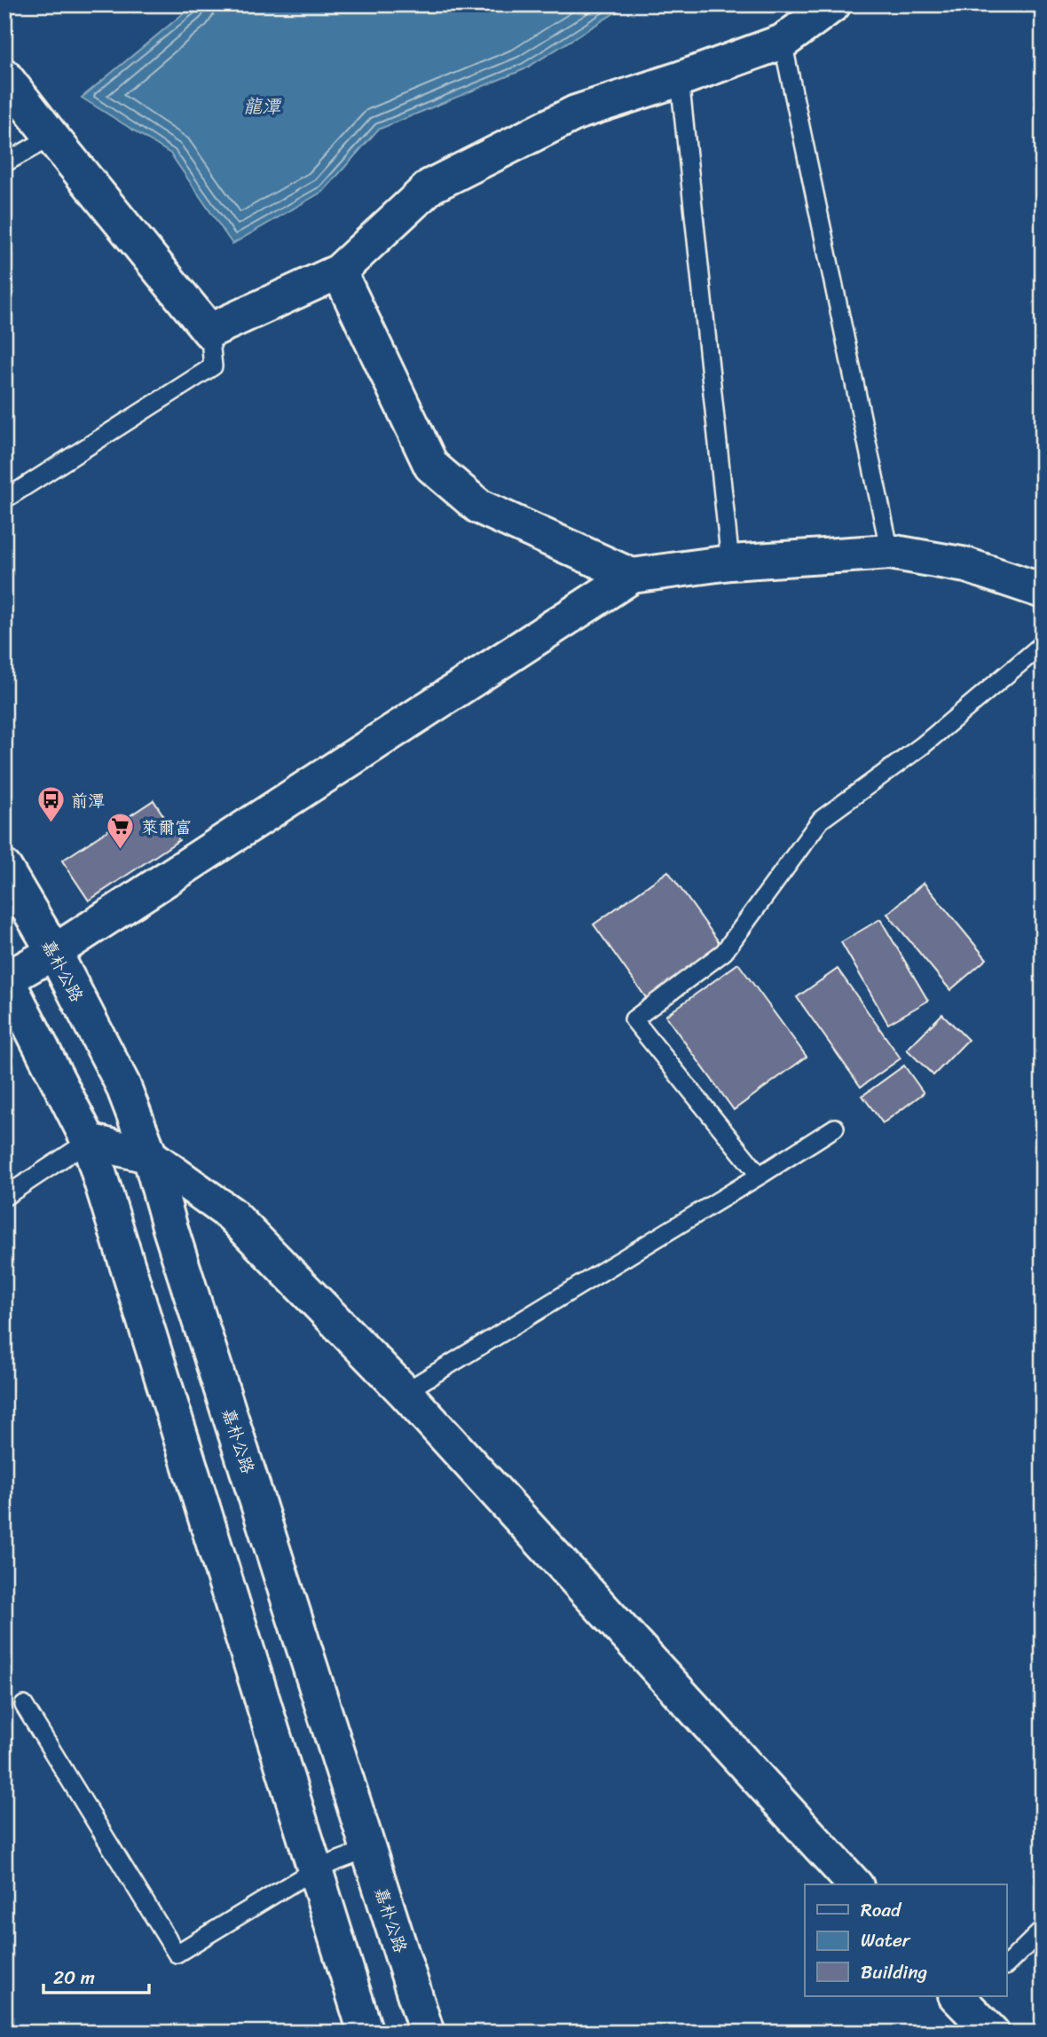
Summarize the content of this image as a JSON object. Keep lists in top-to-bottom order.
{
  "streets": {
    "street": ["嘉朴公路"]
  },
  "water": ["龍潭"],
  "places": {
    "bus stop": ["前潭"],
    "supermarket": ["萊爾富"]
  },
  "legend": ["Road", "Water", "Building"],
  "scale_bar": "20 m"
}
